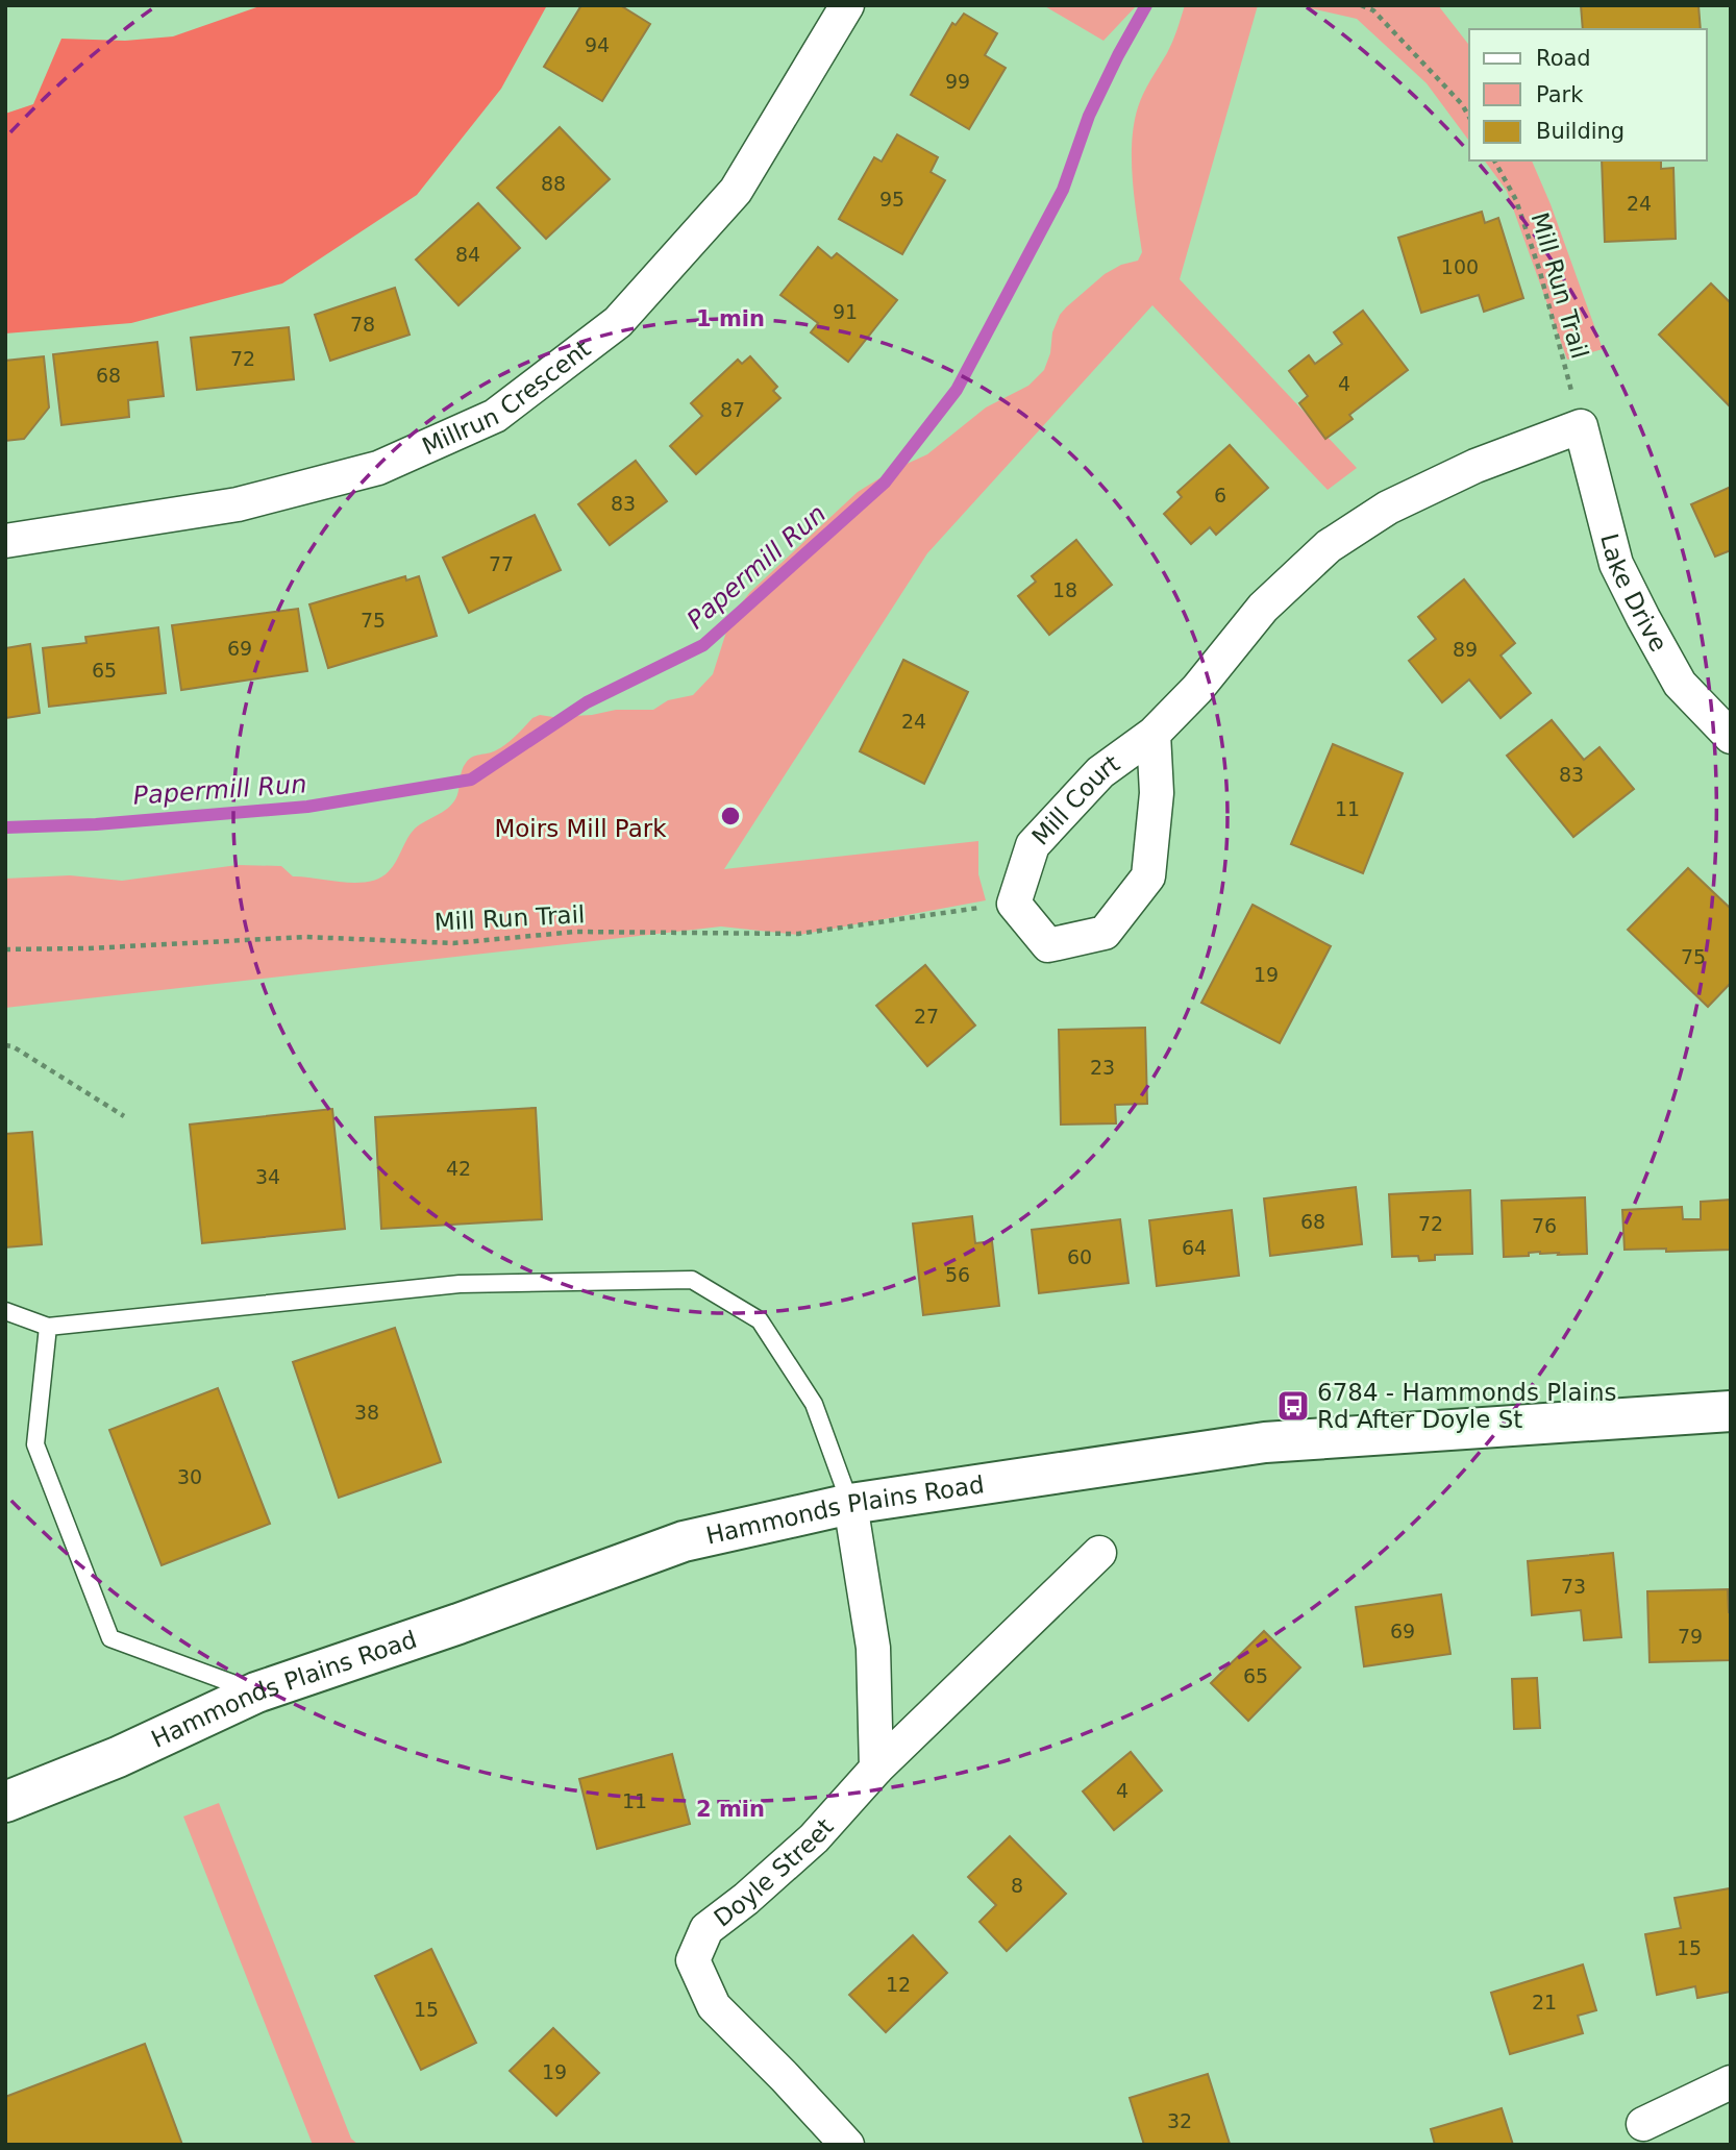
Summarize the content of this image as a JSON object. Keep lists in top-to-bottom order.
{
  "streets": {
    "main road": ["Hammonds Plains Road"],
    "street": [
      "Millrun Crescent",
      "Lake Drive",
      "Mill Court",
      "Doyle Street"
    ],
    "path": ["Mill Run Trail"]
  },
  "crossings": [
    ["Mill Run Trail", "Lake Drive"],
    ["Mill Run Trail", "Mill Court"],
    ["Lake Drive", "Mill Court"]
  ],
  "water": ["Papermill Run"],
  "parks": ["Moirs Mill Park"],
  "places": {
    "bus stop": ["6784 - Hammonds Plains Rd After Doyle St"]
  },
  "house_numbers": [
    "94",
    "99",
    "88",
    "95",
    "24",
    "84",
    "100",
    "91",
    "78",
    "72",
    "68",
    "4",
    "87",
    "6",
    "83",
    "77",
    "18",
    "75",
    "69",
    "89",
    "65",
    "24",
    "83",
    "11",
    "75",
    "19",
    "27",
    "23",
    "42",
    "34",
    "68",
    "72",
    "76",
    "64",
    "60",
    "56",
    "38",
    "30",
    "73",
    "69",
    "79",
    "65",
    "4",
    "11",
    "8",
    "15",
    "12",
    "21",
    "15",
    "19",
    "32"
  ],
  "legend": ["Road", "Park", "Building"],
  "rings": ["1 min", "2 min"]
}
